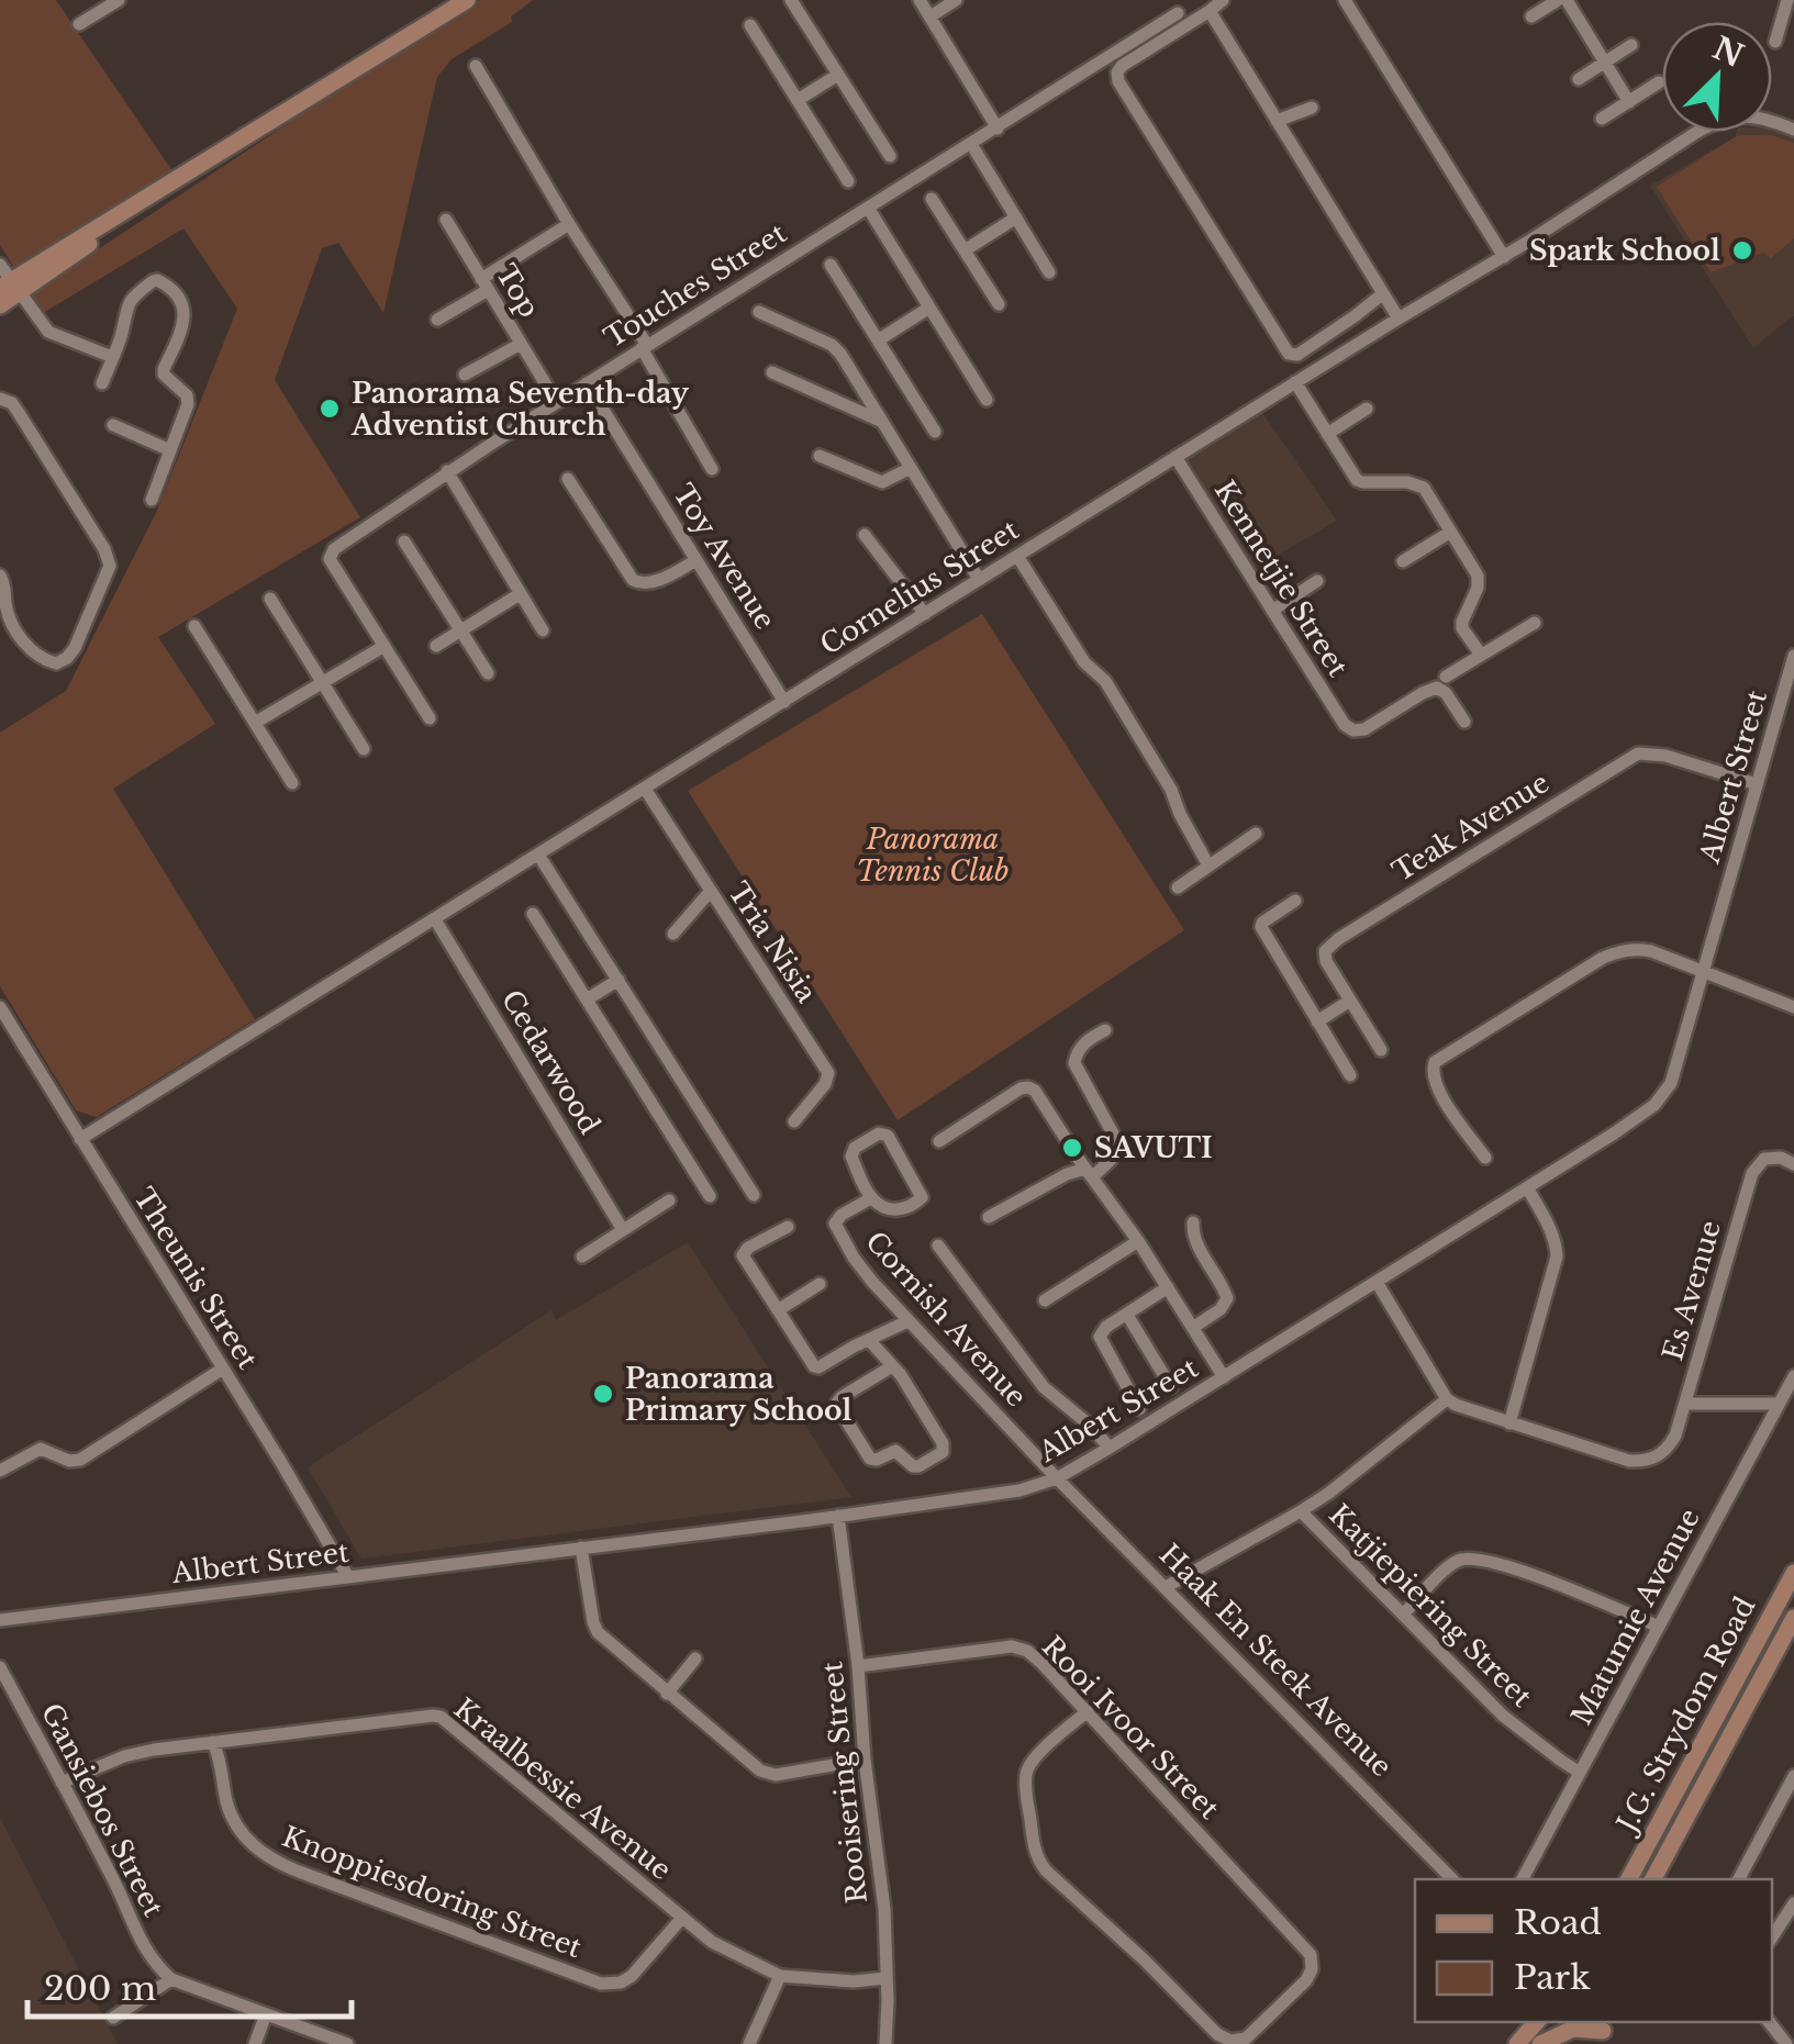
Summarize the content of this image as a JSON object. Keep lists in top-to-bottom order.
{
  "streets": {
    "street": [
      "Touches Street",
      "Top",
      "Toy Avenue",
      "Kennetjie Street",
      "Cornelius Street",
      "Albert Street",
      "Teak Avenue",
      "Tria Nisia",
      "Cedarwood",
      "Theunis Street",
      "Es Avenue",
      "Cornish Avenue",
      "Katjiepiering Street",
      "Matumie Avenue",
      "Haak En Steek Avenue",
      "J.G. Strydom Road",
      "Rooi Ivoor Street",
      "Rooisering Street",
      "Kraalbessie Avenue",
      "Gansiebos Street",
      "Knoppiesdoring Street"
    ]
  },
  "crossings": [
    ["Touches Street", "Toy Avenue"],
    ["Toy Avenue", "Cornelius Street"],
    ["Kennetjie Street", "Cornelius Street"],
    ["Cornelius Street", "Tria Nisia"],
    ["Cornelius Street", "Cedarwood"],
    ["Cornelius Street", "Theunis Street"],
    ["Albert Street", "Teak Avenue"],
    ["Albert Street", "Theunis Street"],
    ["Albert Street", "Cornish Avenue"],
    ["Albert Street", "Haak En Steek Avenue"],
    ["Albert Street", "Rooisering Street"],
    ["Cornish Avenue", "Haak En Steek Avenue"],
    ["Katjiepiering Street", "Matumie Avenue"],
    ["Rooi Ivoor Street", "Rooisering Street"],
    ["Rooisering Street", "Kraalbessie Avenue"],
    ["Kraalbessie Avenue", "Gansiebos Street"],
    ["Kraalbessie Avenue", "Knoppiesdoring Street"]
  ],
  "parks": ["Panorama Tennis Club"],
  "places": [
    "Spark School",
    "Panorama Seventh-day Adventist Church",
    "SAVUTI",
    "Panorama Primary School"
  ],
  "legend": ["Road", "Park"],
  "scale_bar": "200 m",
  "north": "top right"
}
